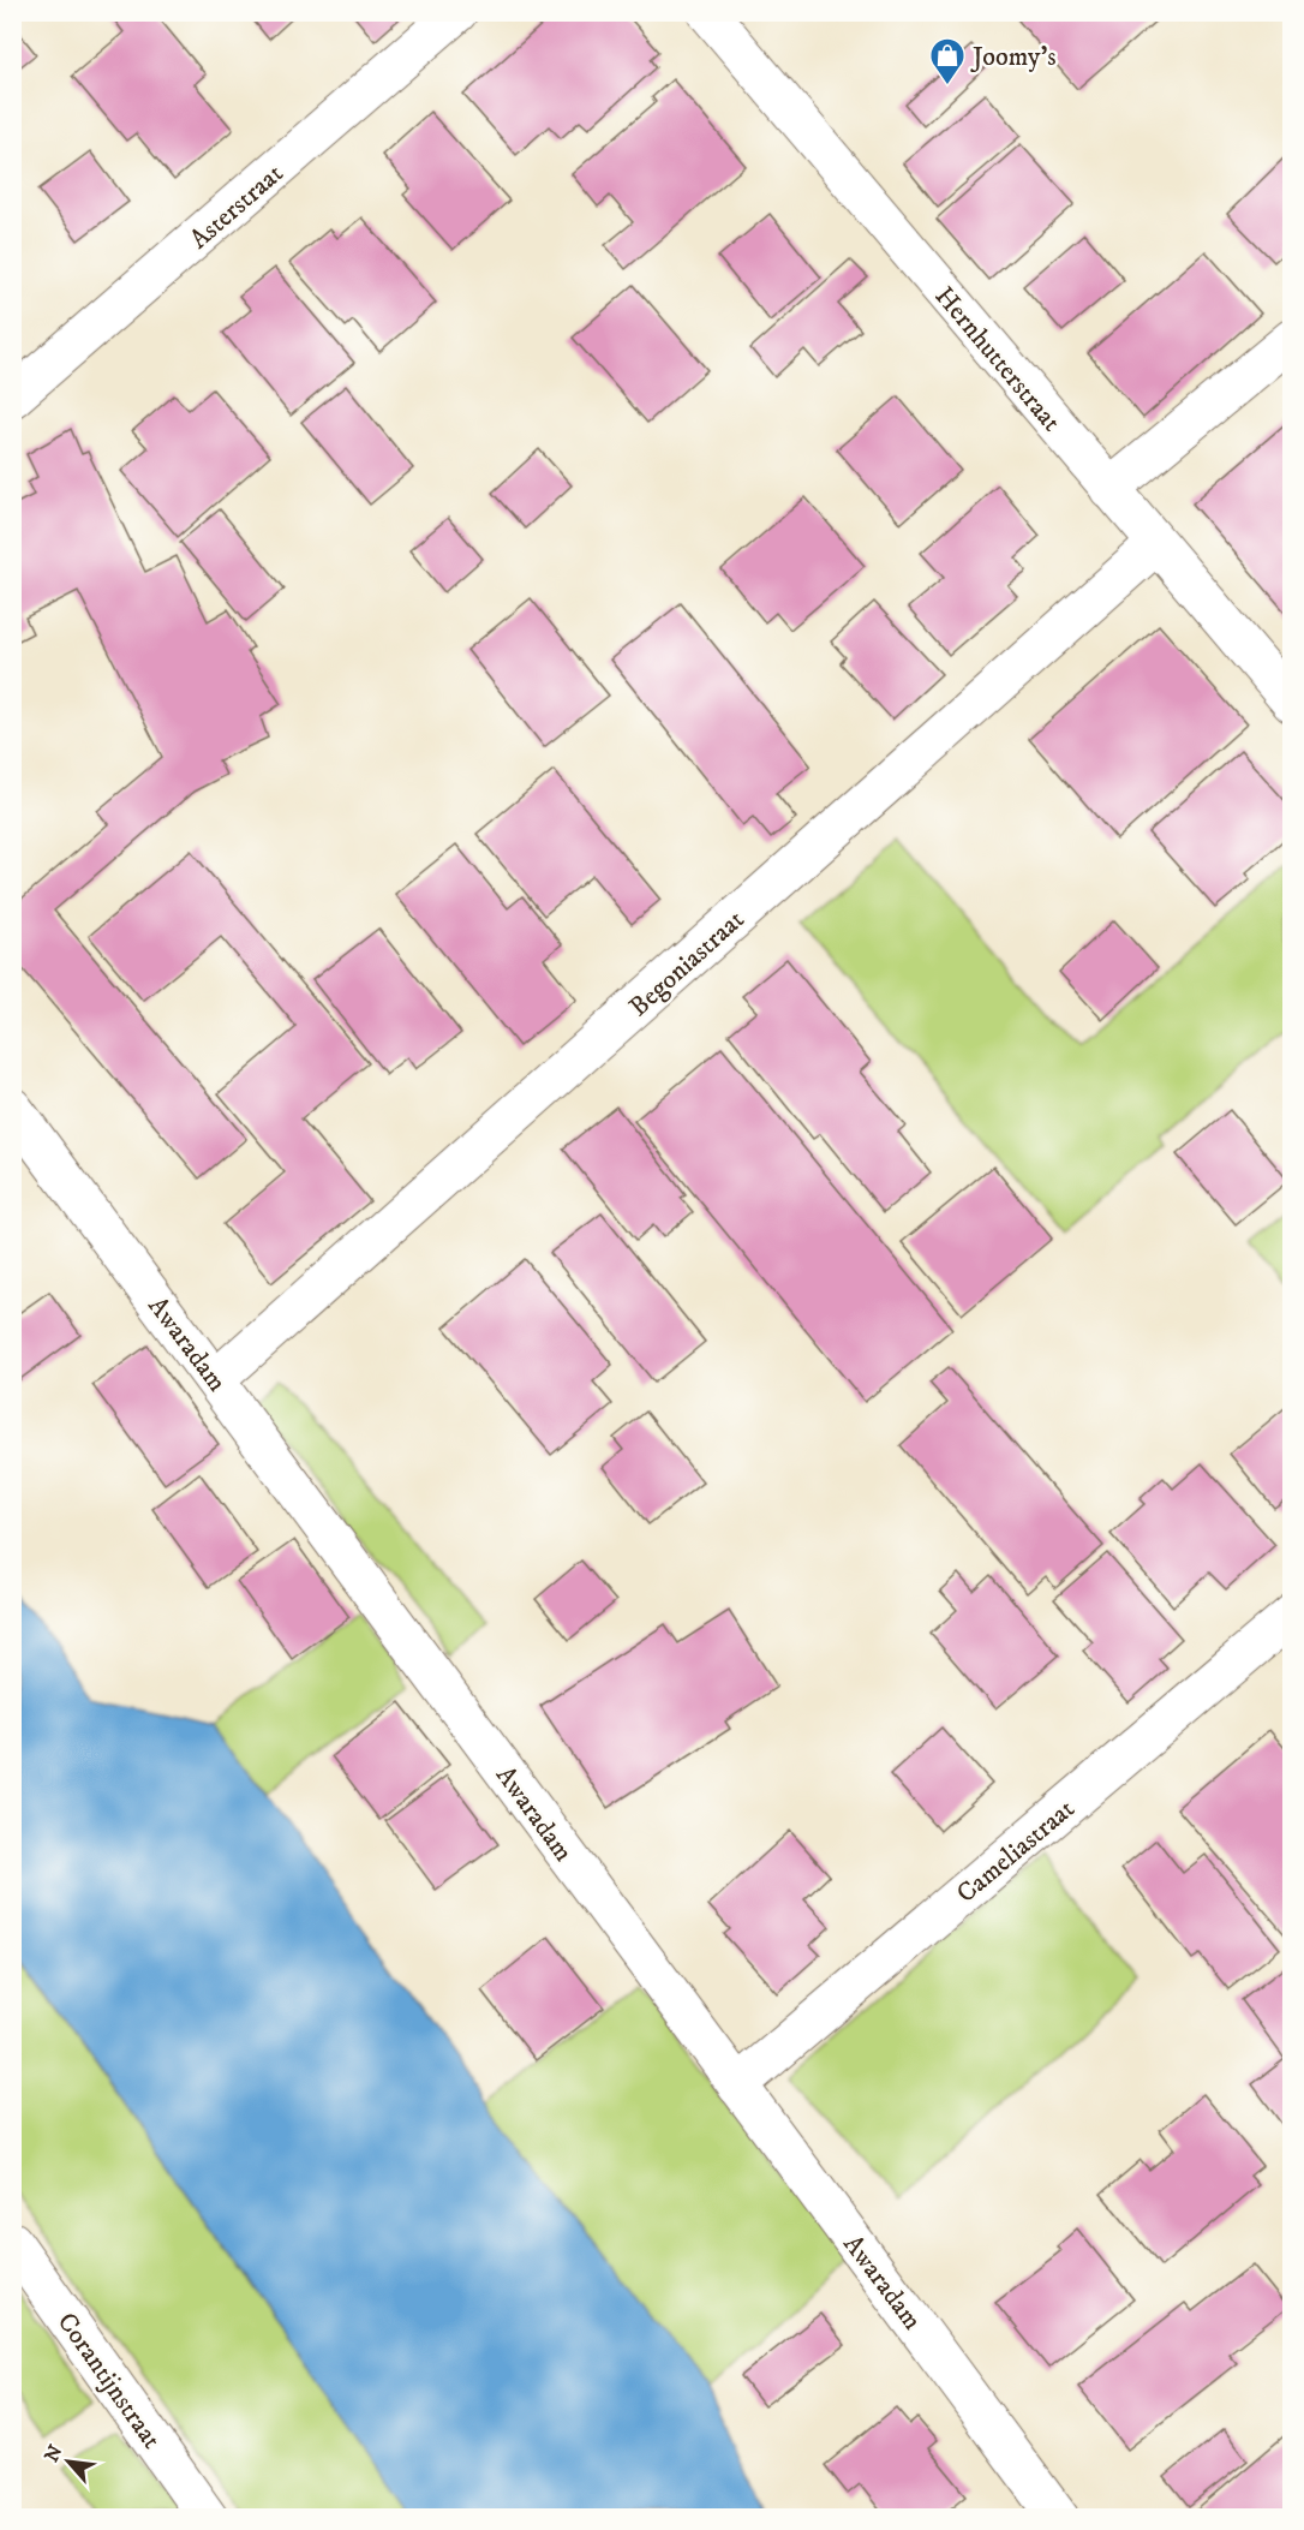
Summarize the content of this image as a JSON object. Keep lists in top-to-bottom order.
{
  "streets": {
    "street": [
      "Asterstraat",
      "Hernhutterstraat",
      "Begoniastraat",
      "Awaradam",
      "Cameliastraat",
      "Corantijnstraat"
    ]
  },
  "crossings": [
    ["Hernhutterstraat", "Begoniastraat"],
    ["Begoniastraat", "Awaradam"],
    ["Awaradam", "Cameliastraat"]
  ],
  "places": {
    "shop": ["Joomy's"]
  },
  "north": "top left"
}
